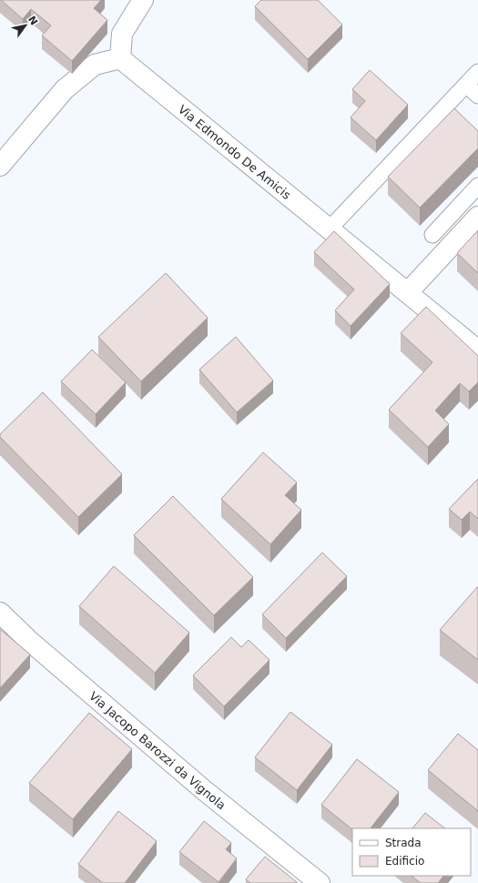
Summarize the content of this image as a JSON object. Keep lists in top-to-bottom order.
{
  "streets": {
    "street": ["Via Edmondo De Amicis", "Via Jacopo Barozzi da Vignola"]
  },
  "legend": ["Strada", "Edificio"],
  "north": "top right"
}
